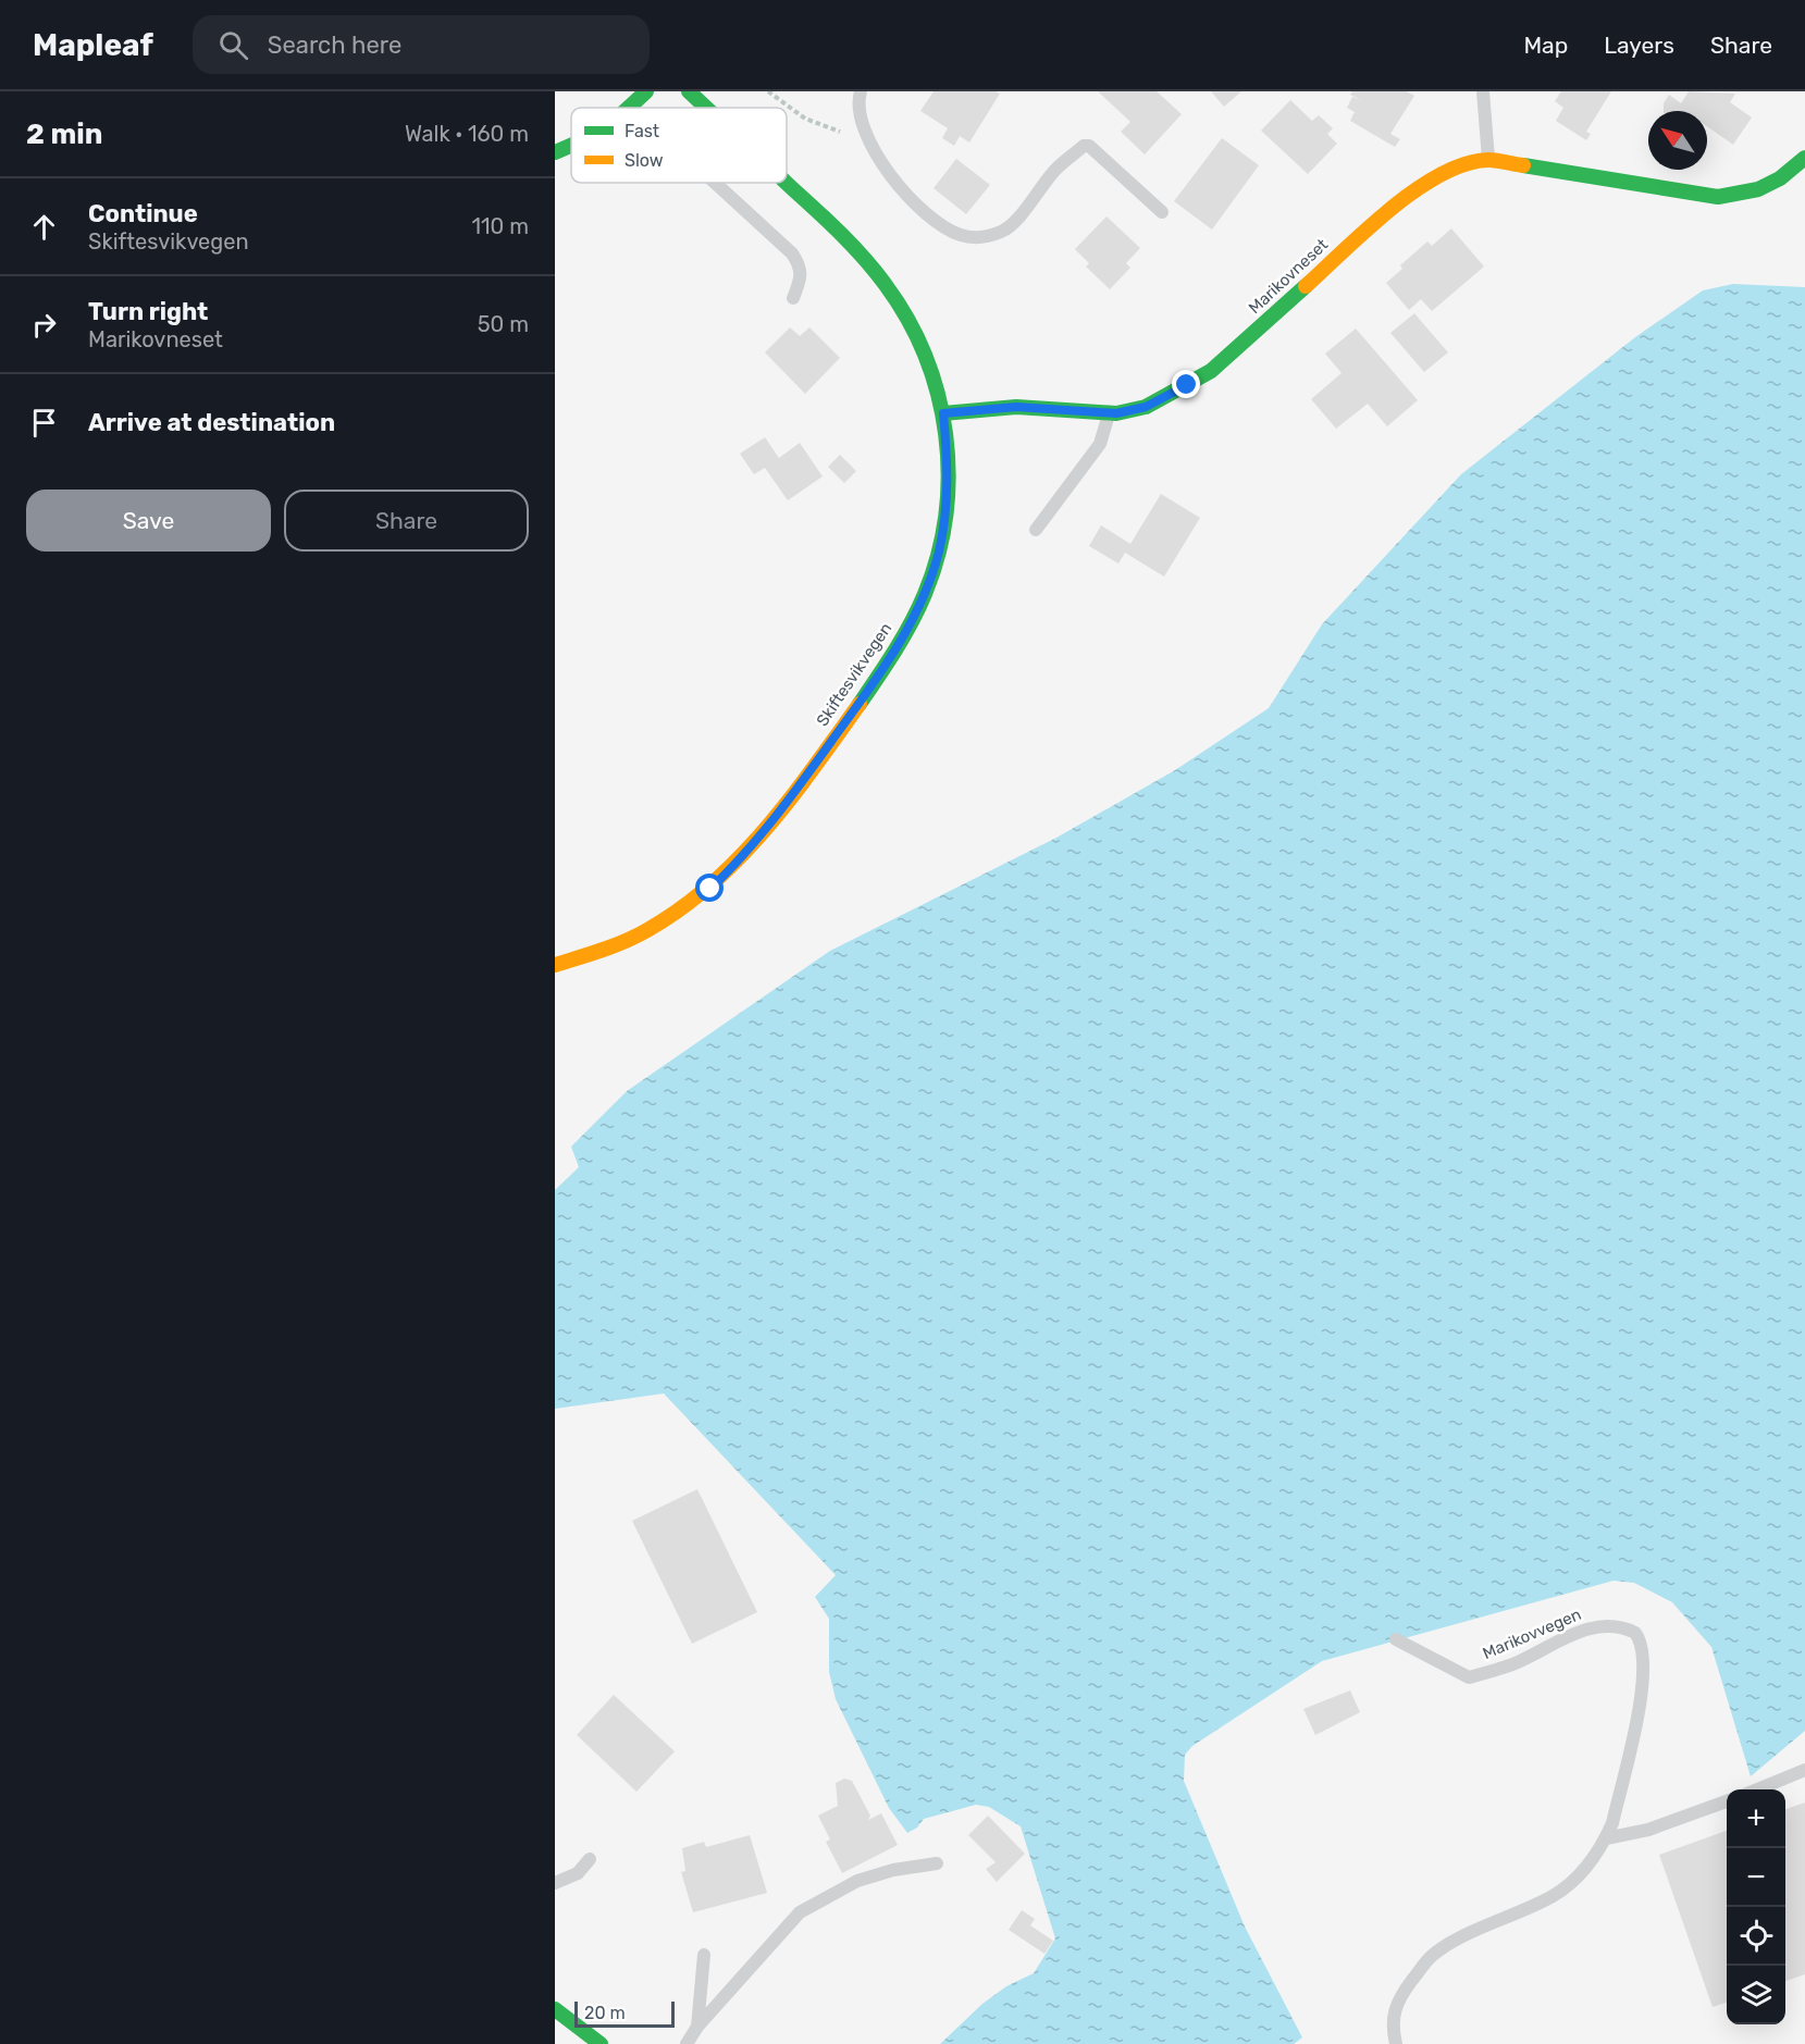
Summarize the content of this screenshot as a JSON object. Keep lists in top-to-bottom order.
{
  "streets": {
    "main road": ["Marikovneset", "Skiftesvikvegen"],
    "lane": ["Marikovvegen"]
  },
  "crossings": [
    ["Marikovneset", "Skiftesvikvegen"]
  ],
  "legend": ["Fast", "Slow"],
  "scale_bar": "20 m",
  "north": "top left",
  "page": {
    "header": "Mapleaf",
    "search": "Search here",
    "nav": ["Map", "Layers", "Share"],
    "heading": ["2 min", "Walk · 160 m"],
    "list": [
      ["Continue", "Skiftesvikvegen", "110 m"],
      ["Turn right", "Marikovneset", "50 m"],
      "Arrive at destination"
    ],
    "buttons": ["Save", "Share"],
    "map_buttons": ["+", "−"],
    "scale": "20 m"
  }
}
